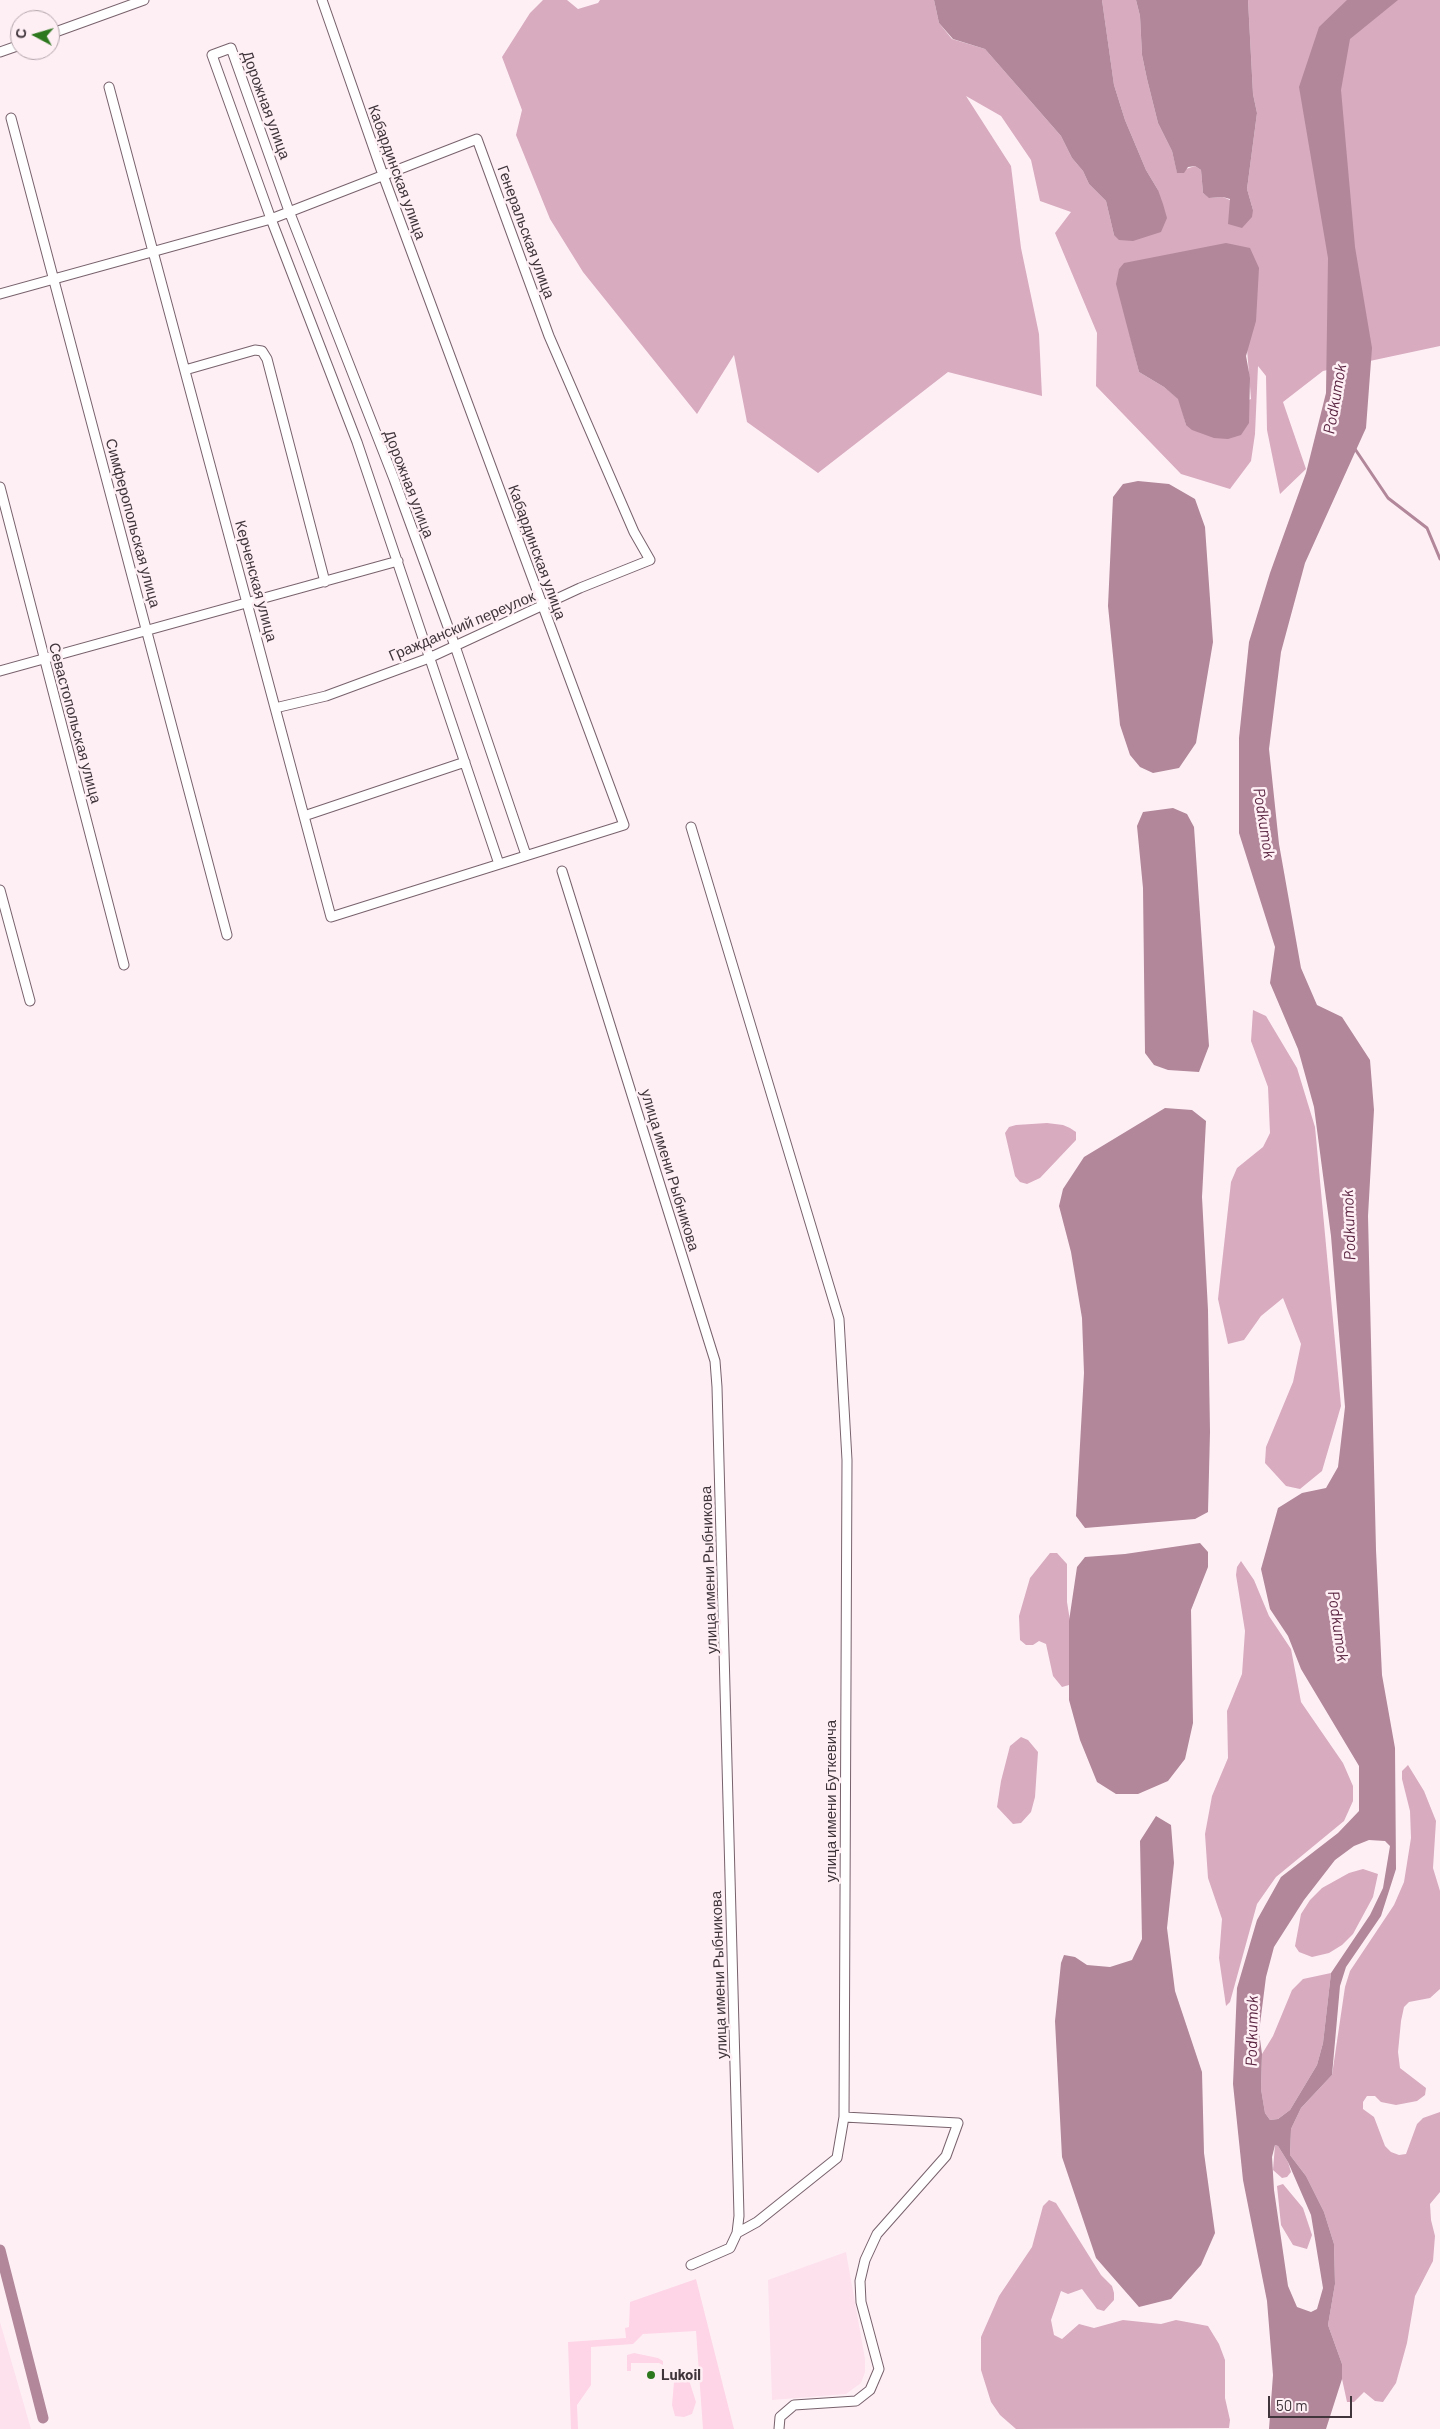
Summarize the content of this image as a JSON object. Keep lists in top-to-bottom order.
{
  "streets": {
    "street": [
      "Дорожная улица",
      "Кабардинская улица",
      "Генеральская улица",
      "Симферопольская улица",
      "Керченская улица",
      "Гражданский переулок",
      "Севастопольская улица",
      "улица имени Рыбникова",
      "улица имени Буткевича"
    ]
  },
  "crossings": [
    ["Дорожная улица", "Кабардинская улица"],
    ["Дорожная улица", "Гражданский переулок"],
    ["Кабардинская улица", "Генеральская улица"],
    ["Кабардинская улица", "Керченская улица"],
    ["Кабардинская улица", "Гражданский переулок"],
    ["Генеральская улица", "Гражданский переулок"],
    ["Керченская улица", "Гражданский переулок"],
    ["улица имени Рыбникова", "улица имени Буткевича"]
  ],
  "water": ["Podkumok"],
  "places": ["Lukoil"],
  "scale_bar": "50 m",
  "north": "left"
}
